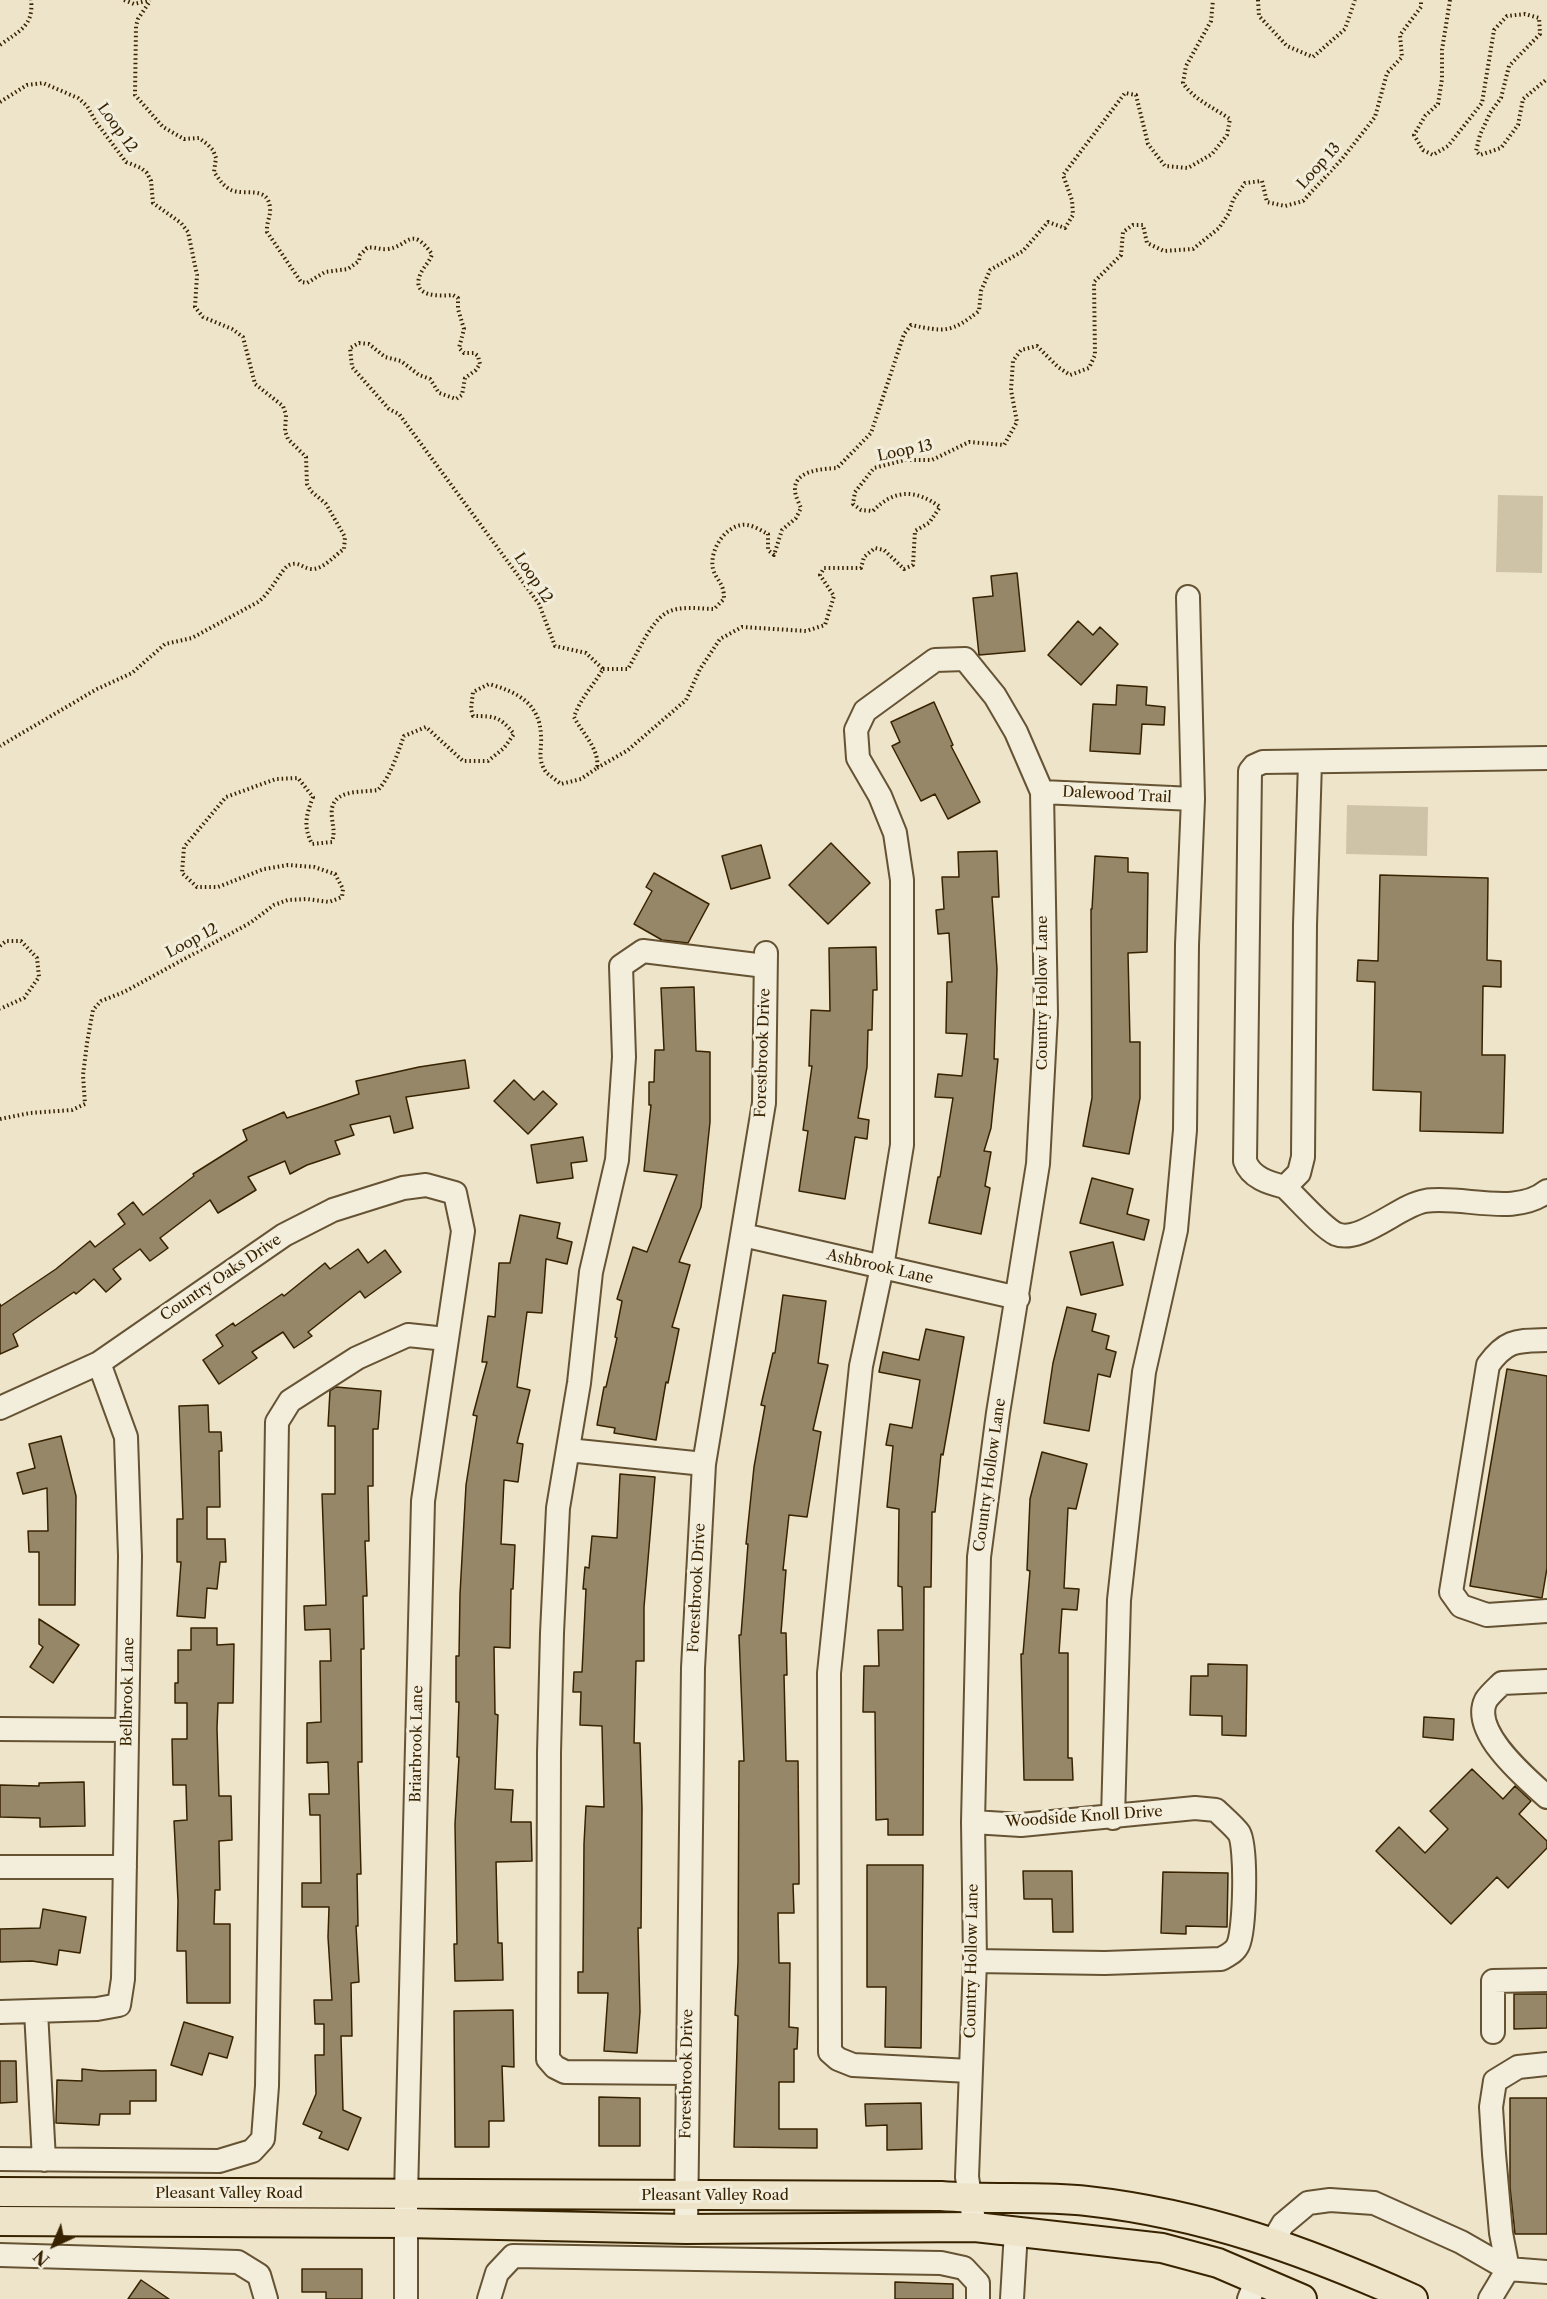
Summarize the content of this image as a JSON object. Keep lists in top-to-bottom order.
{
  "streets": {
    "main road": ["Pleasant Valley Road"],
    "street": [
      "Dalewood Trail",
      "Country Hollow Lane",
      "Forestbrook Drive",
      "Ashbrook Lane",
      "Country Oaks Drive",
      "Bellbrook Lane",
      "Briarbrook Lane",
      "Woodside Knoll Drive"
    ],
    "path": ["Loop 12", "Loop 13"]
  },
  "crossings": [
    ["Loop 12", "Loop 13"],
    ["Dalewood Trail", "Country Hollow Lane"],
    ["Country Hollow Lane", "Ashbrook Lane"],
    ["Country Hollow Lane", "Woodside Knoll Drive"],
    ["Country Hollow Lane", "Pleasant Valley Road"],
    ["Forestbrook Drive", "Ashbrook Lane"],
    ["Forestbrook Drive", "Pleasant Valley Road"],
    ["Country Oaks Drive", "Bellbrook Lane"],
    ["Country Oaks Drive", "Briarbrook Lane"],
    ["Briarbrook Lane", "Pleasant Valley Road"]
  ],
  "north": "bottom left"
}
